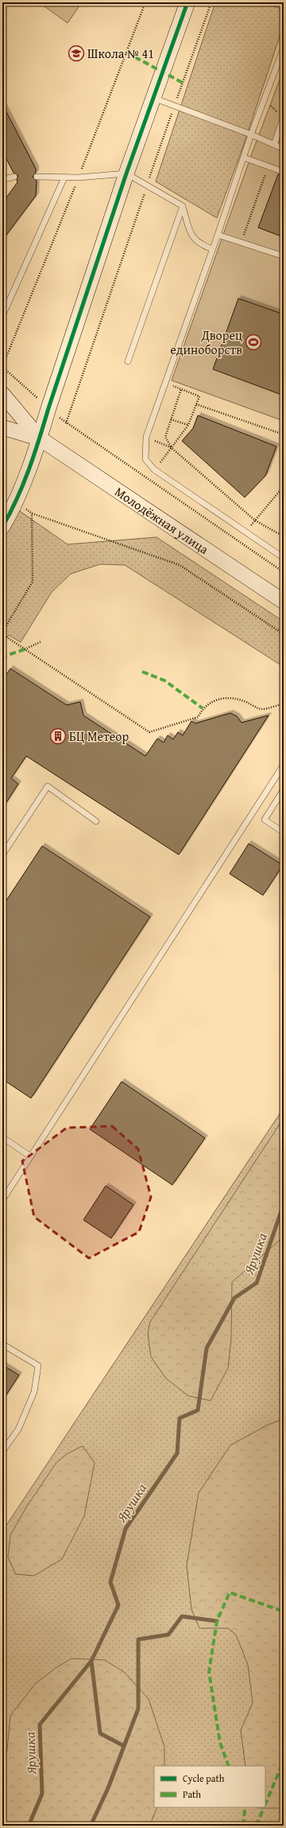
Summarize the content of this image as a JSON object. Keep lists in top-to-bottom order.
{
  "streets": {
    "street": ["Молодёжная улица"]
  },
  "water": ["Ярушка"],
  "places": {
    "school or university": ["Школа № 41"],
    "sports": ["Дворец единоборств"],
    "building": ["БЦ Метеор"]
  },
  "legend": ["Cycle path", "Path"]
}
